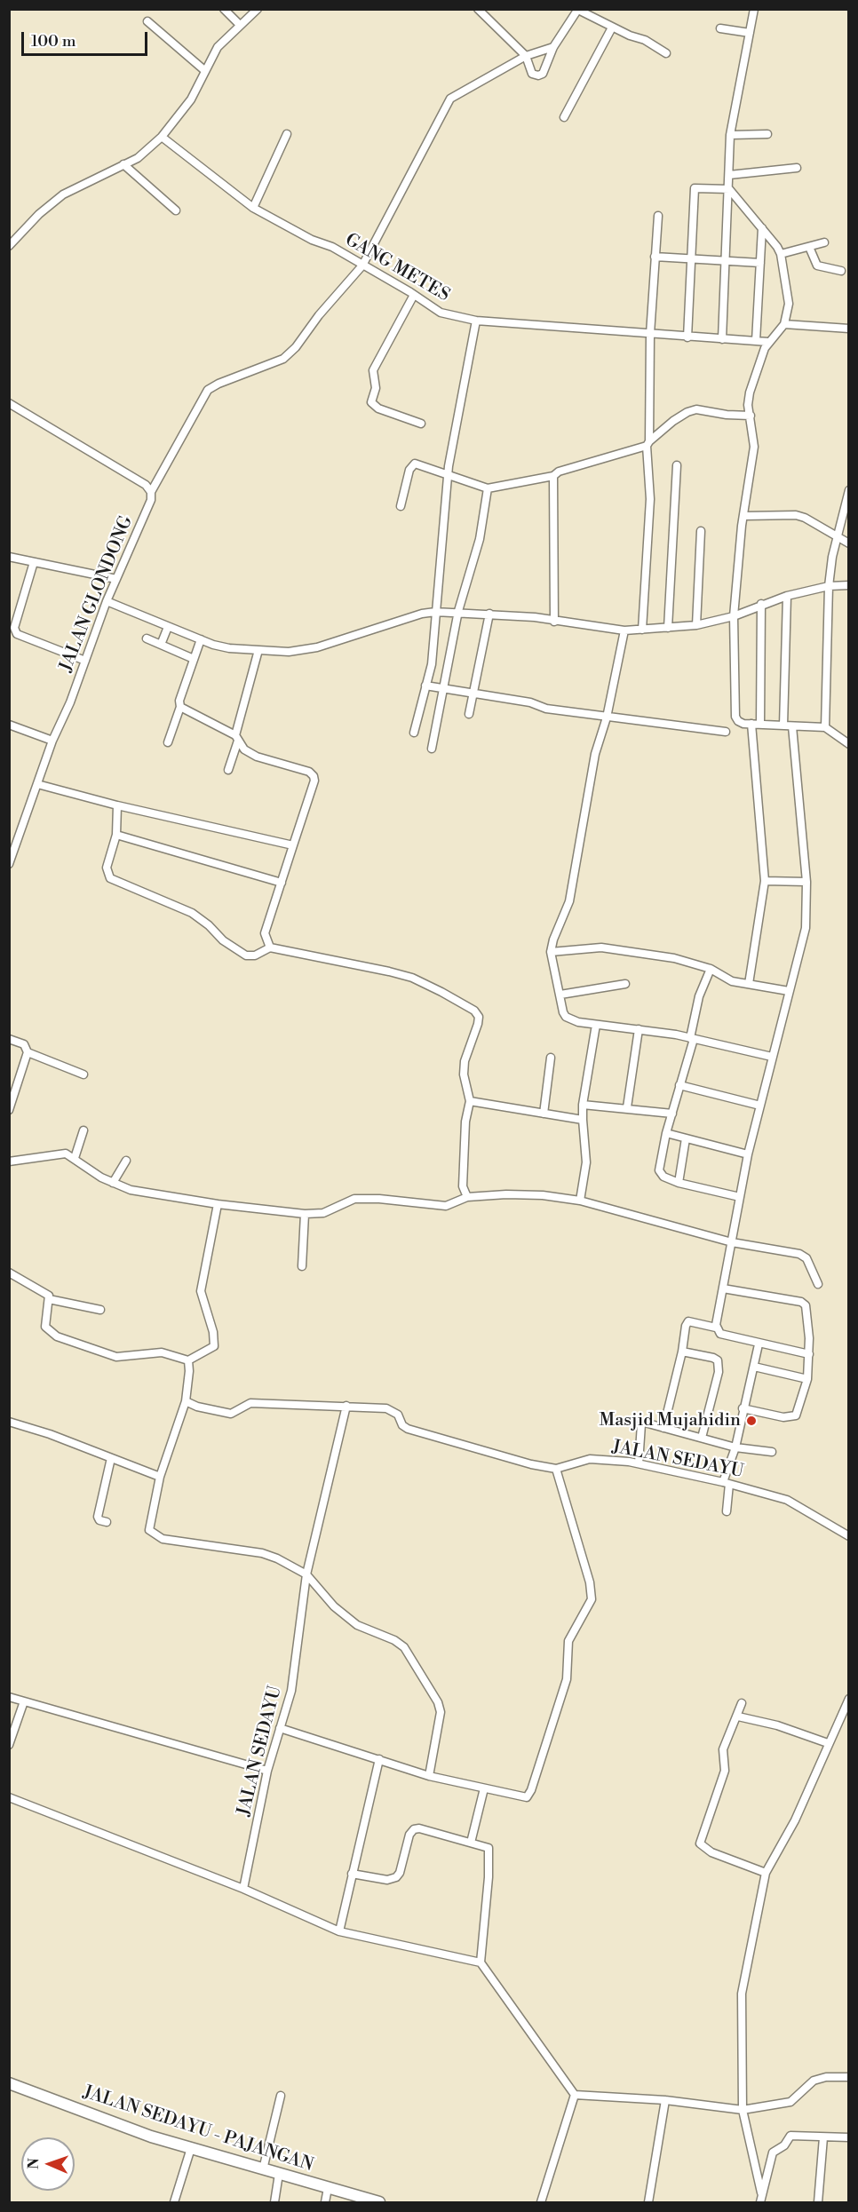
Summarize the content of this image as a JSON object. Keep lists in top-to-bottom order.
{
  "streets": {
    "main road": ["JALAN SEDAYU - PAJANGAN"],
    "street": ["GANG METES", "JALAN GLONDONG", "JALAN SEDAYU"]
  },
  "crossings": [
    ["GANG METES", "JALAN GLONDONG"]
  ],
  "places": ["Masjid Mujahidin"],
  "scale_bar": "100 m",
  "north": "left"
}
